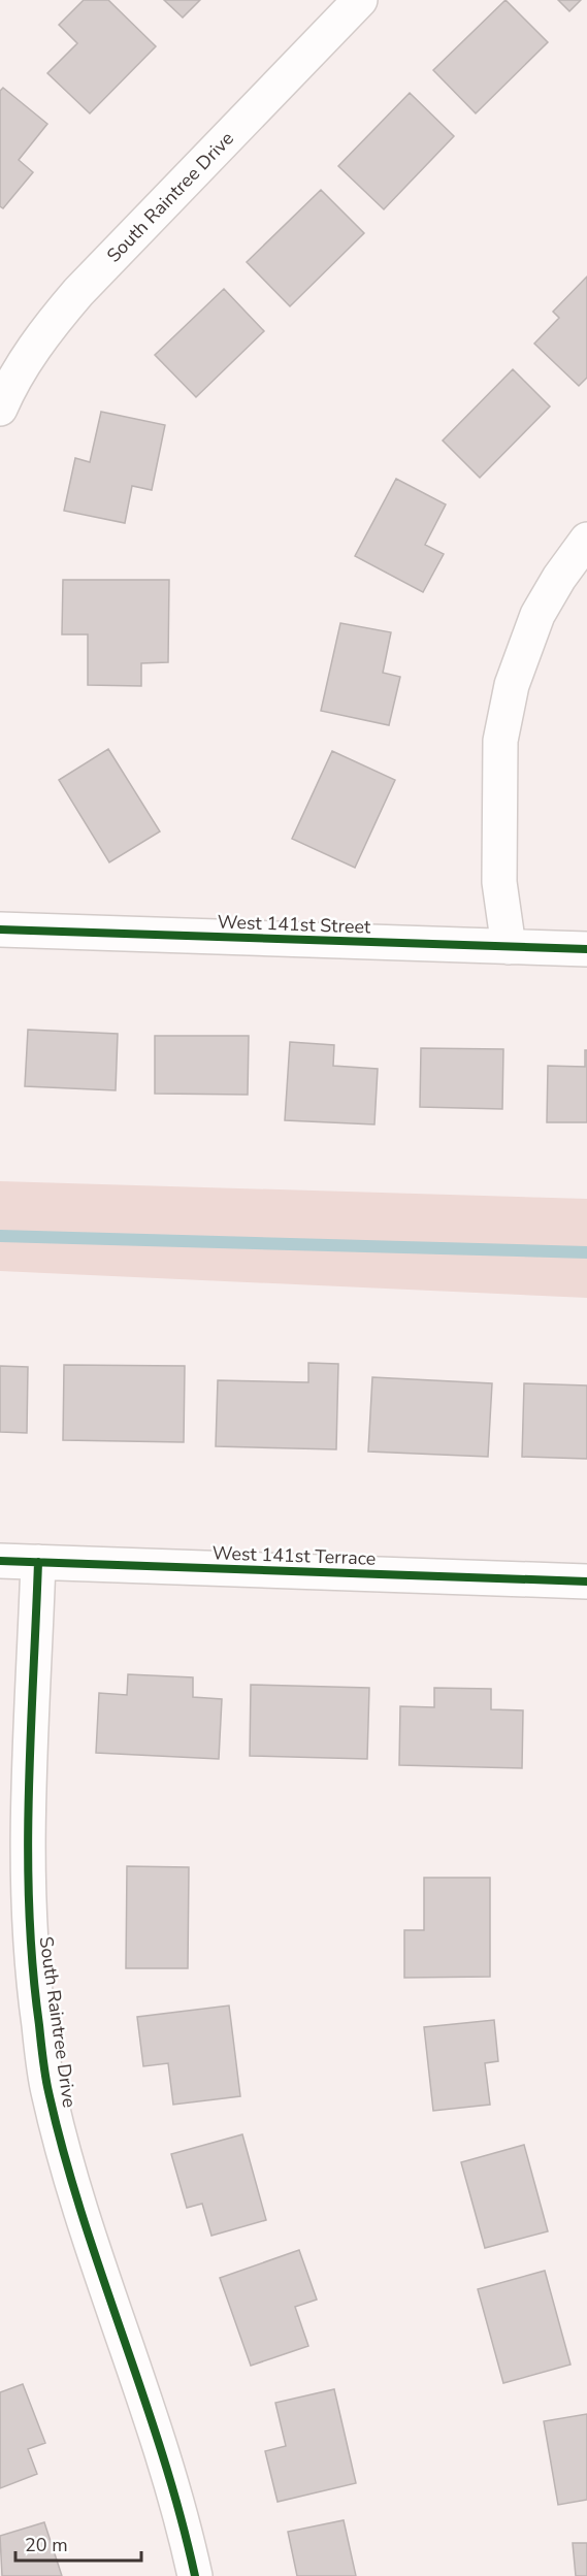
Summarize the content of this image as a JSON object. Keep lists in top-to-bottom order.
{
  "streets": {
    "street": ["South Raintree Drive", "West 141st Street", "West 141st Terrace"]
  },
  "crossings": [
    ["South Raintree Drive", "West 141st Terrace"]
  ],
  "scale_bar": "20 m"
}
